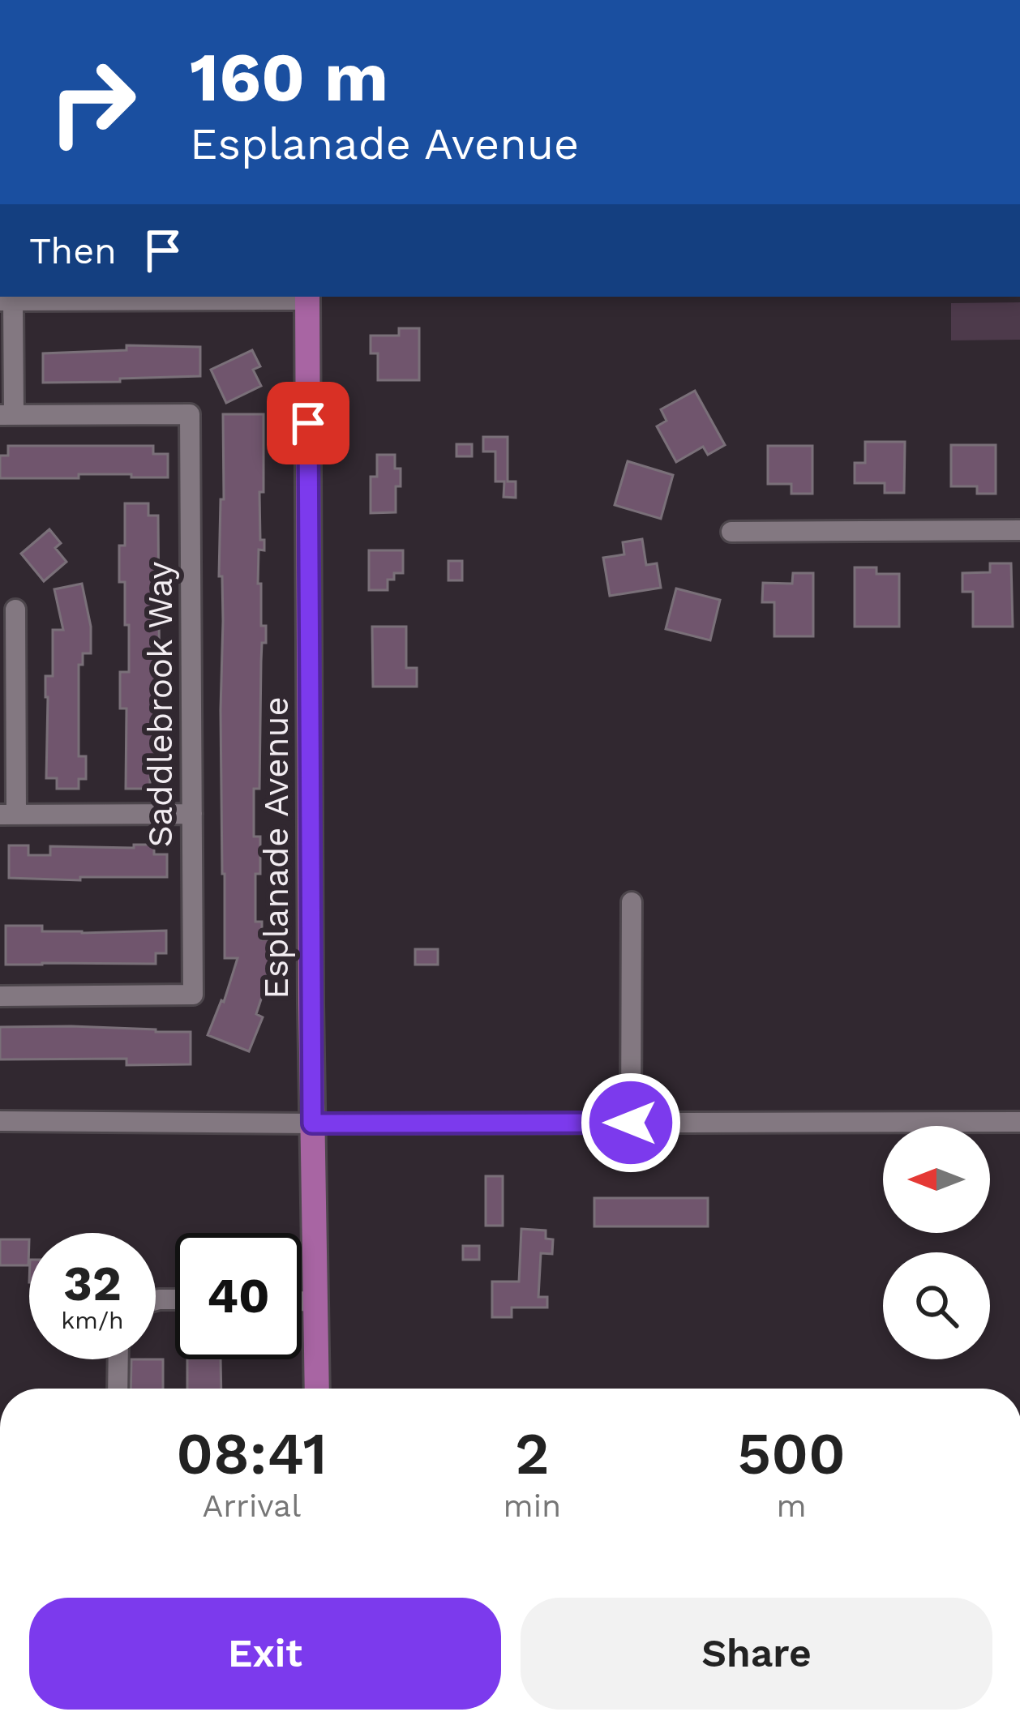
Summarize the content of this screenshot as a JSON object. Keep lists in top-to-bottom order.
{
  "streets": {
    "main road": ["Esplanade Avenue"],
    "street": ["Saddlebrook Way"]
  },
  "north": "left",
  "page": {
    "turn": ["160 m", "Esplanade Avenue"],
    "then": "Then",
    "speed": "32 km/h",
    "limit": "40",
    "eta": [
      "08:41",
      "Arrival",
      "2",
      "min",
      "500",
      "m"
    ],
    "buttons": ["Exit", "Share"]
  }
}
